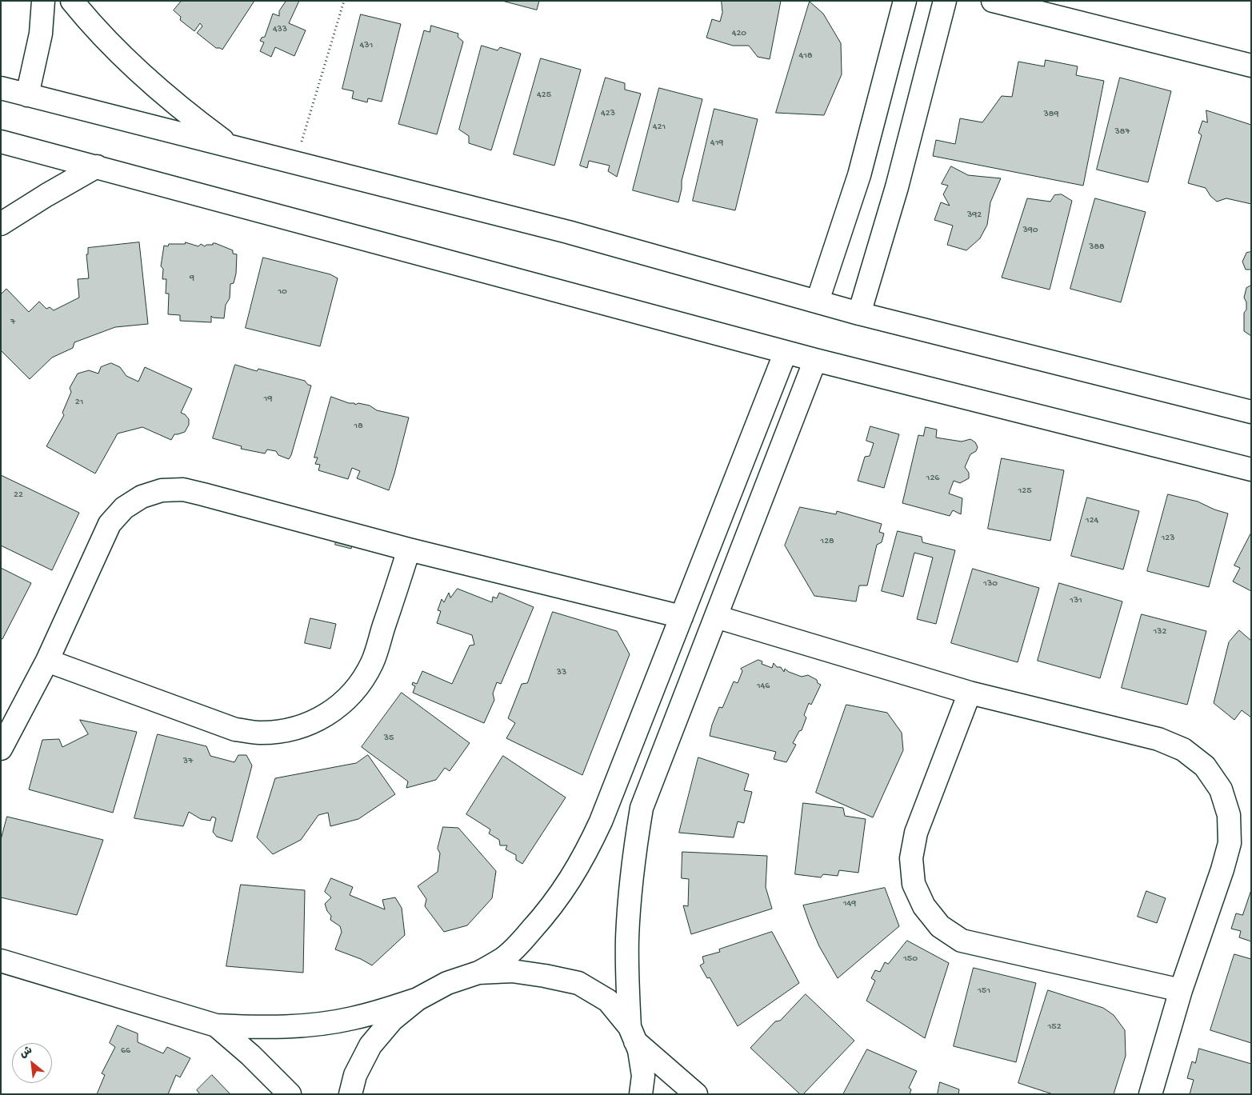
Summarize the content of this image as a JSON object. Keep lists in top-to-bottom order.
{
  "house_numbers": [
    "433",
    "420",
    "431",
    "418",
    "425",
    "423",
    "389",
    "421",
    "387",
    "419",
    "392",
    "390",
    "388",
    "9",
    "10",
    "7",
    "19",
    "21",
    "18",
    "126",
    "125",
    "22",
    "124",
    "123",
    "128",
    "130",
    "131",
    "132",
    "33",
    "146",
    "35",
    "37",
    "149",
    "150",
    "151",
    "152",
    "66"
  ],
  "north": "top left"
}
